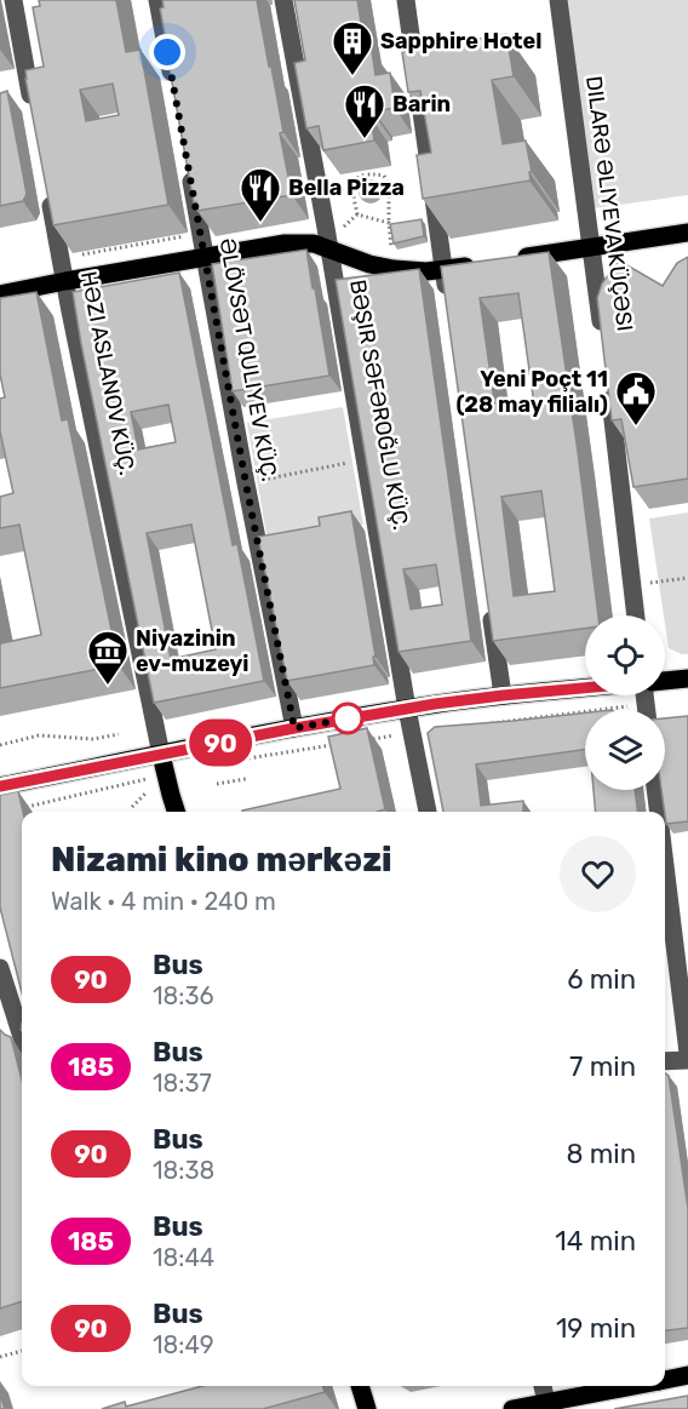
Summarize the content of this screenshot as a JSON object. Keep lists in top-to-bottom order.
{
  "streets": {
    "street": [
      "DILARƏ ƏLIYEVA KÜÇƏSI",
      "ƏLÖVSƏT QULIYEV KÜÇ.",
      "HƏZI ASLANOV KÜÇ.",
      "BƏŞIR SƏFƏROĞLU KÜÇ."
    ]
  },
  "places": {
    "building": ["Sapphire Hotel"],
    "restaurant": ["Barin", "Bella Pizza"],
    "public building": ["Yeni Poçt 11 (28 may filialı)"],
    "museum": ["Niyazinin ev-muzeyi"]
  },
  "lines": ["bus line 90"],
  "page": {
    "on_map": "90",
    "heading": ["Nizami kino mərkəzi", "Walk · 4 min · 240 m"],
    "list": [
      {
        "mark": "90",
        "name": "Bus",
        "note": "18:36",
        "value": "6 min"
      },
      {
        "mark": "185",
        "name": "Bus",
        "note": "18:37",
        "value": "7 min"
      },
      {
        "mark": "90",
        "name": "Bus",
        "note": "18:38",
        "value": "8 min"
      },
      {
        "mark": "185",
        "name": "Bus",
        "note": "18:44",
        "value": "14 min"
      },
      {
        "mark": "90",
        "name": "Bus",
        "note": "18:49",
        "value": "19 min"
      }
    ]
  }
}
